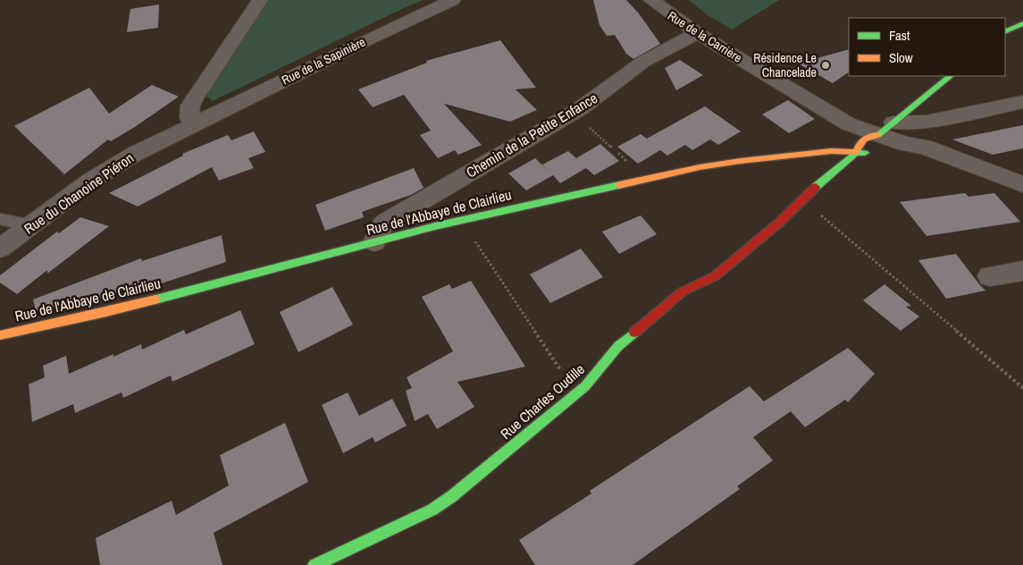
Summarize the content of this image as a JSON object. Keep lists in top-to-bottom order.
{
  "streets": {
    "street": [
      "Rue de la Carrière",
      "Rue de la Sapinière",
      "Chemin de la Petite Enfance",
      "Rue du Chanoine Piéron",
      "Rue de l'Abbaye de Clairlieu",
      "Rue Charles Oudille"
    ]
  },
  "crossings": [
    ["Rue de la Carrière", "Chemin de la Petite Enfance"],
    ["Rue de la Carrière", "Rue Charles Oudille"],
    ["Rue de la Sapinière", "Rue du Chanoine Piéron"],
    ["Chemin de la Petite Enfance", "Rue de l'Abbaye de Clairlieu"],
    ["Rue de l'Abbaye de Clairlieu", "Rue Charles Oudille"]
  ],
  "places": ["Résidence Le Chancelade"],
  "legend": ["Fast", "Slow"]
}
